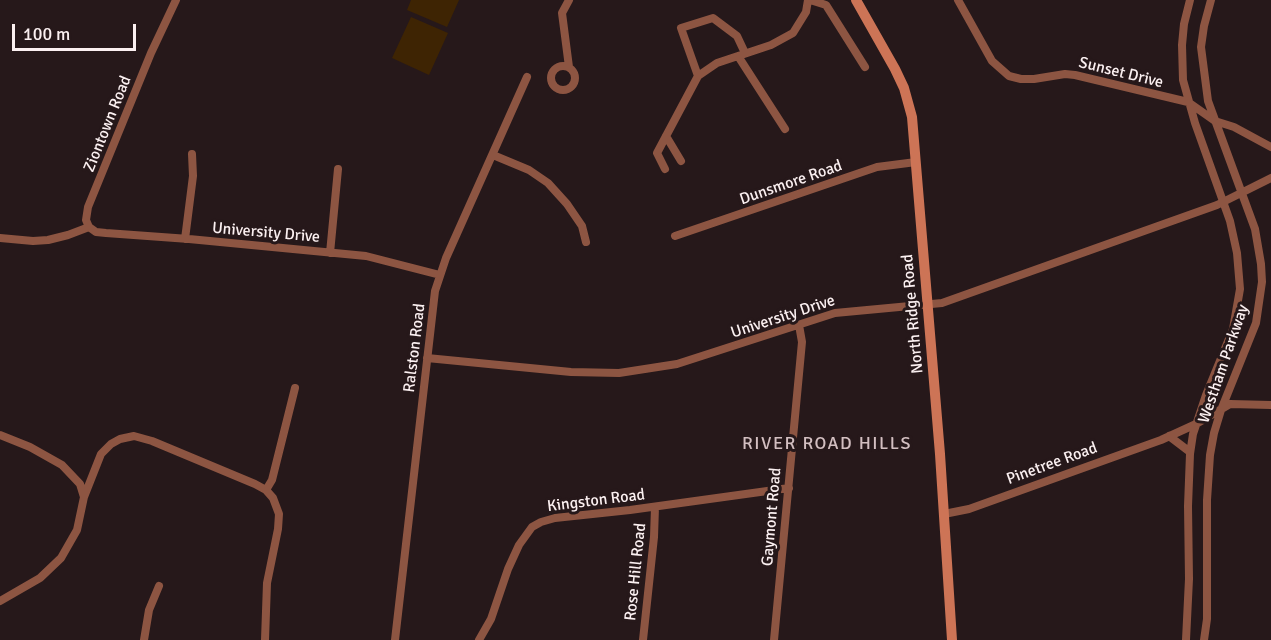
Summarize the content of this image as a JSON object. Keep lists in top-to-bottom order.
{
  "streets": {
    "main road": ["North Ridge Road"],
    "street": [
      "Sunset Drive",
      "Ziontown Road",
      "Dunsmore Road",
      "University Drive",
      "Ralston Road",
      "Westham Parkway",
      "Pinetree Road",
      "Kingston Road",
      "Gaymont Road",
      "Rose Hill Road"
    ]
  },
  "crossings": [
    ["Sunset Drive", "Westham Parkway"],
    ["Ziontown Road", "University Drive"],
    ["Dunsmore Road", "North Ridge Road"],
    ["University Drive", "North Ridge Road"],
    ["University Drive", "Ralston Road"],
    ["University Drive", "Westham Parkway"],
    ["University Drive", "Gaymont Road"],
    ["North Ridge Road", "Pinetree Road"],
    ["Westham Parkway", "Pinetree Road"],
    ["Kingston Road", "Gaymont Road"],
    ["Kingston Road", "Rose Hill Road"]
  ],
  "districts": ["RIVER ROAD HILLS"],
  "scale_bar": "100 m"
}
